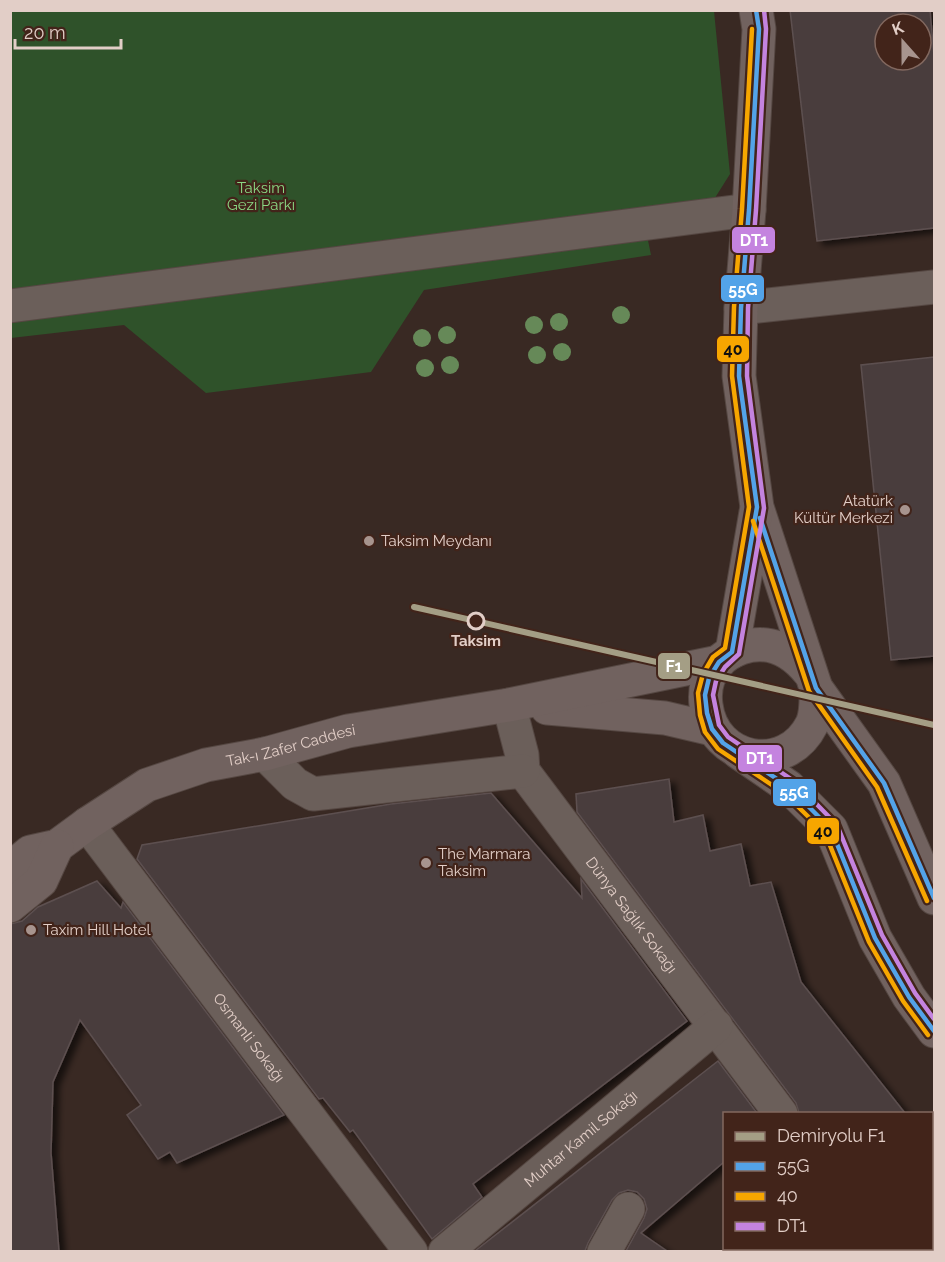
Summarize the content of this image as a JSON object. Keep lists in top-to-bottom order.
{
  "streets": {
    "main road": ["Tak-ı Zafer Caddesi"],
    "street": ["Dünya Sağlık Sokağı", "Osmanli Sokağı", "Muhtar Kamil Sokağı"]
  },
  "crossings": [
    ["Tak-ı Zafer Caddesi", "Dünya Sağlık Sokağı"],
    ["Tak-ı Zafer Caddesi", "Osmanli Sokağı"],
    ["Dünya Sağlık Sokağı", "Muhtar Kamil Sokağı"]
  ],
  "parks": ["Taksim Gezi Parkı"],
  "places": [
    "Atatürk Kültür Merkezi",
    "Taksim Meydanı",
    "Taksim",
    "The Marmara Taksim",
    "Taxim Hill Hotel"
  ],
  "lines": [
    "transit line 55G",
    "transit line DT1",
    "transit line 40",
    "rail line F1"
  ],
  "legend": [
    "Demiryolu F1",
    "55G",
    "40",
    "DT1"
  ],
  "scale_bar": "20 m",
  "north": "top"
}
